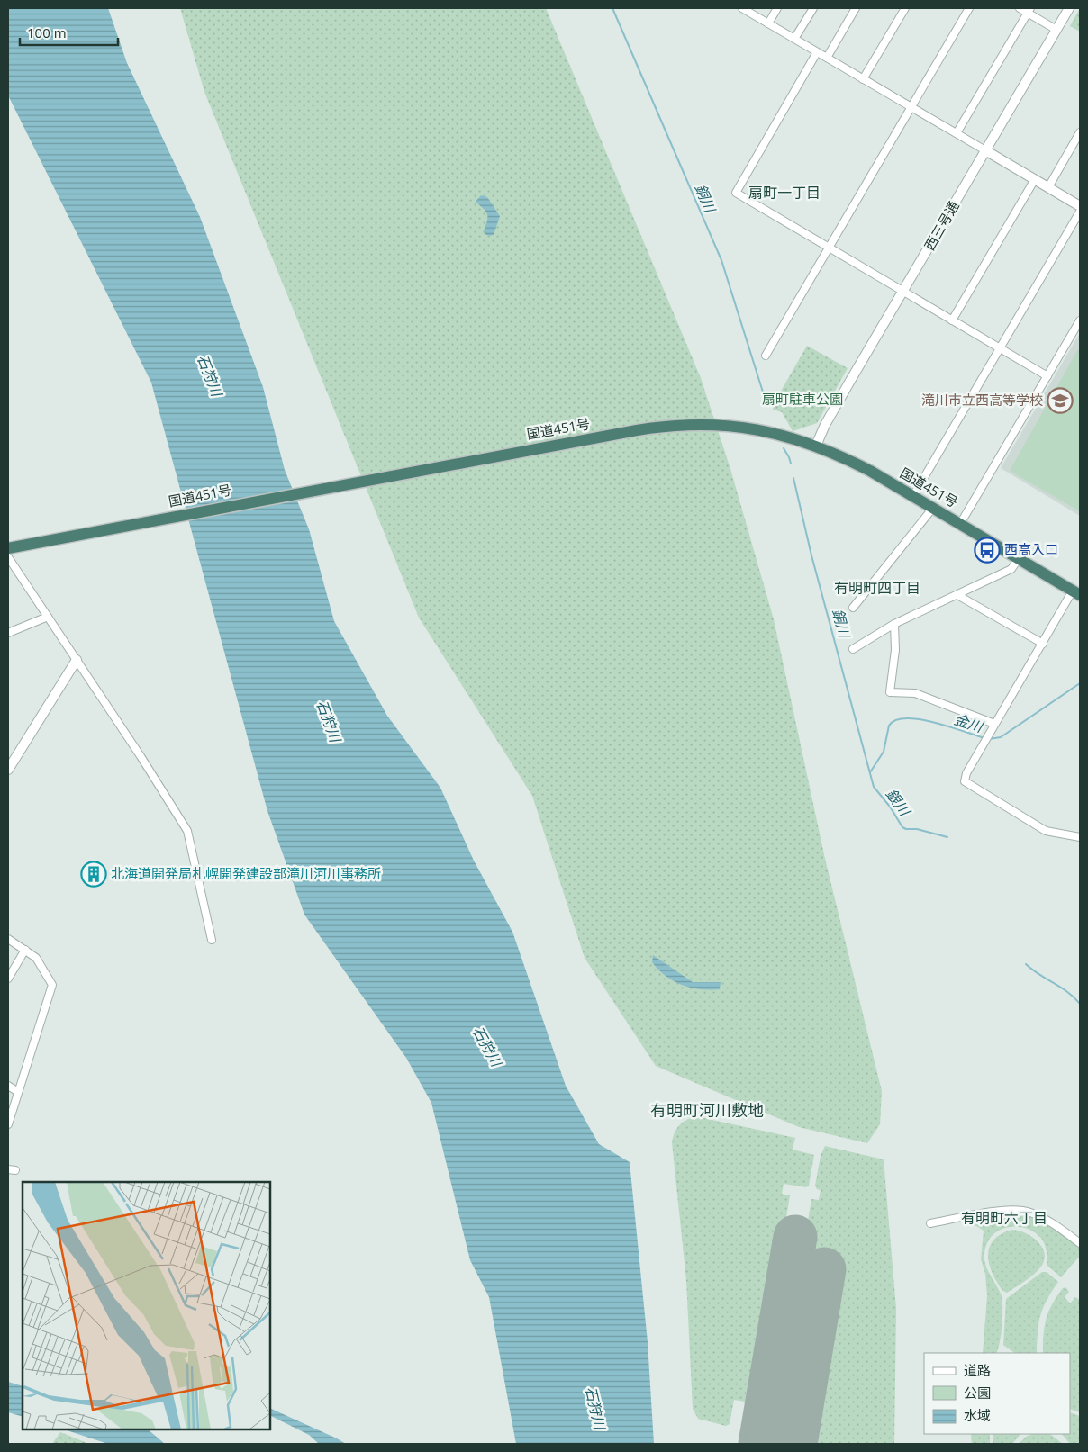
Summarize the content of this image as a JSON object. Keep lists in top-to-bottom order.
{
  "streets": {
    "highway": ["国道451号"],
    "street": ["西三号通"]
  },
  "crossings": [
    ["西三号通", "国道451号"]
  ],
  "districts": [
    "扇町一丁目",
    "有明町四丁目",
    "有明町河川敷地",
    "有明町六丁目"
  ],
  "water": [
    "銅川",
    "石狩川",
    "金川",
    "銀川"
  ],
  "parks": ["扇町駐車公園"],
  "places": {
    "school or university": ["滝川市立西高等学校"],
    "bus stop": ["西高入口"],
    "building": ["北海道開発局札幌開発建設部滝川河川事務所"]
  },
  "legend": ["道路", "公園", "水域"],
  "scale_bar": "100 m"
}
